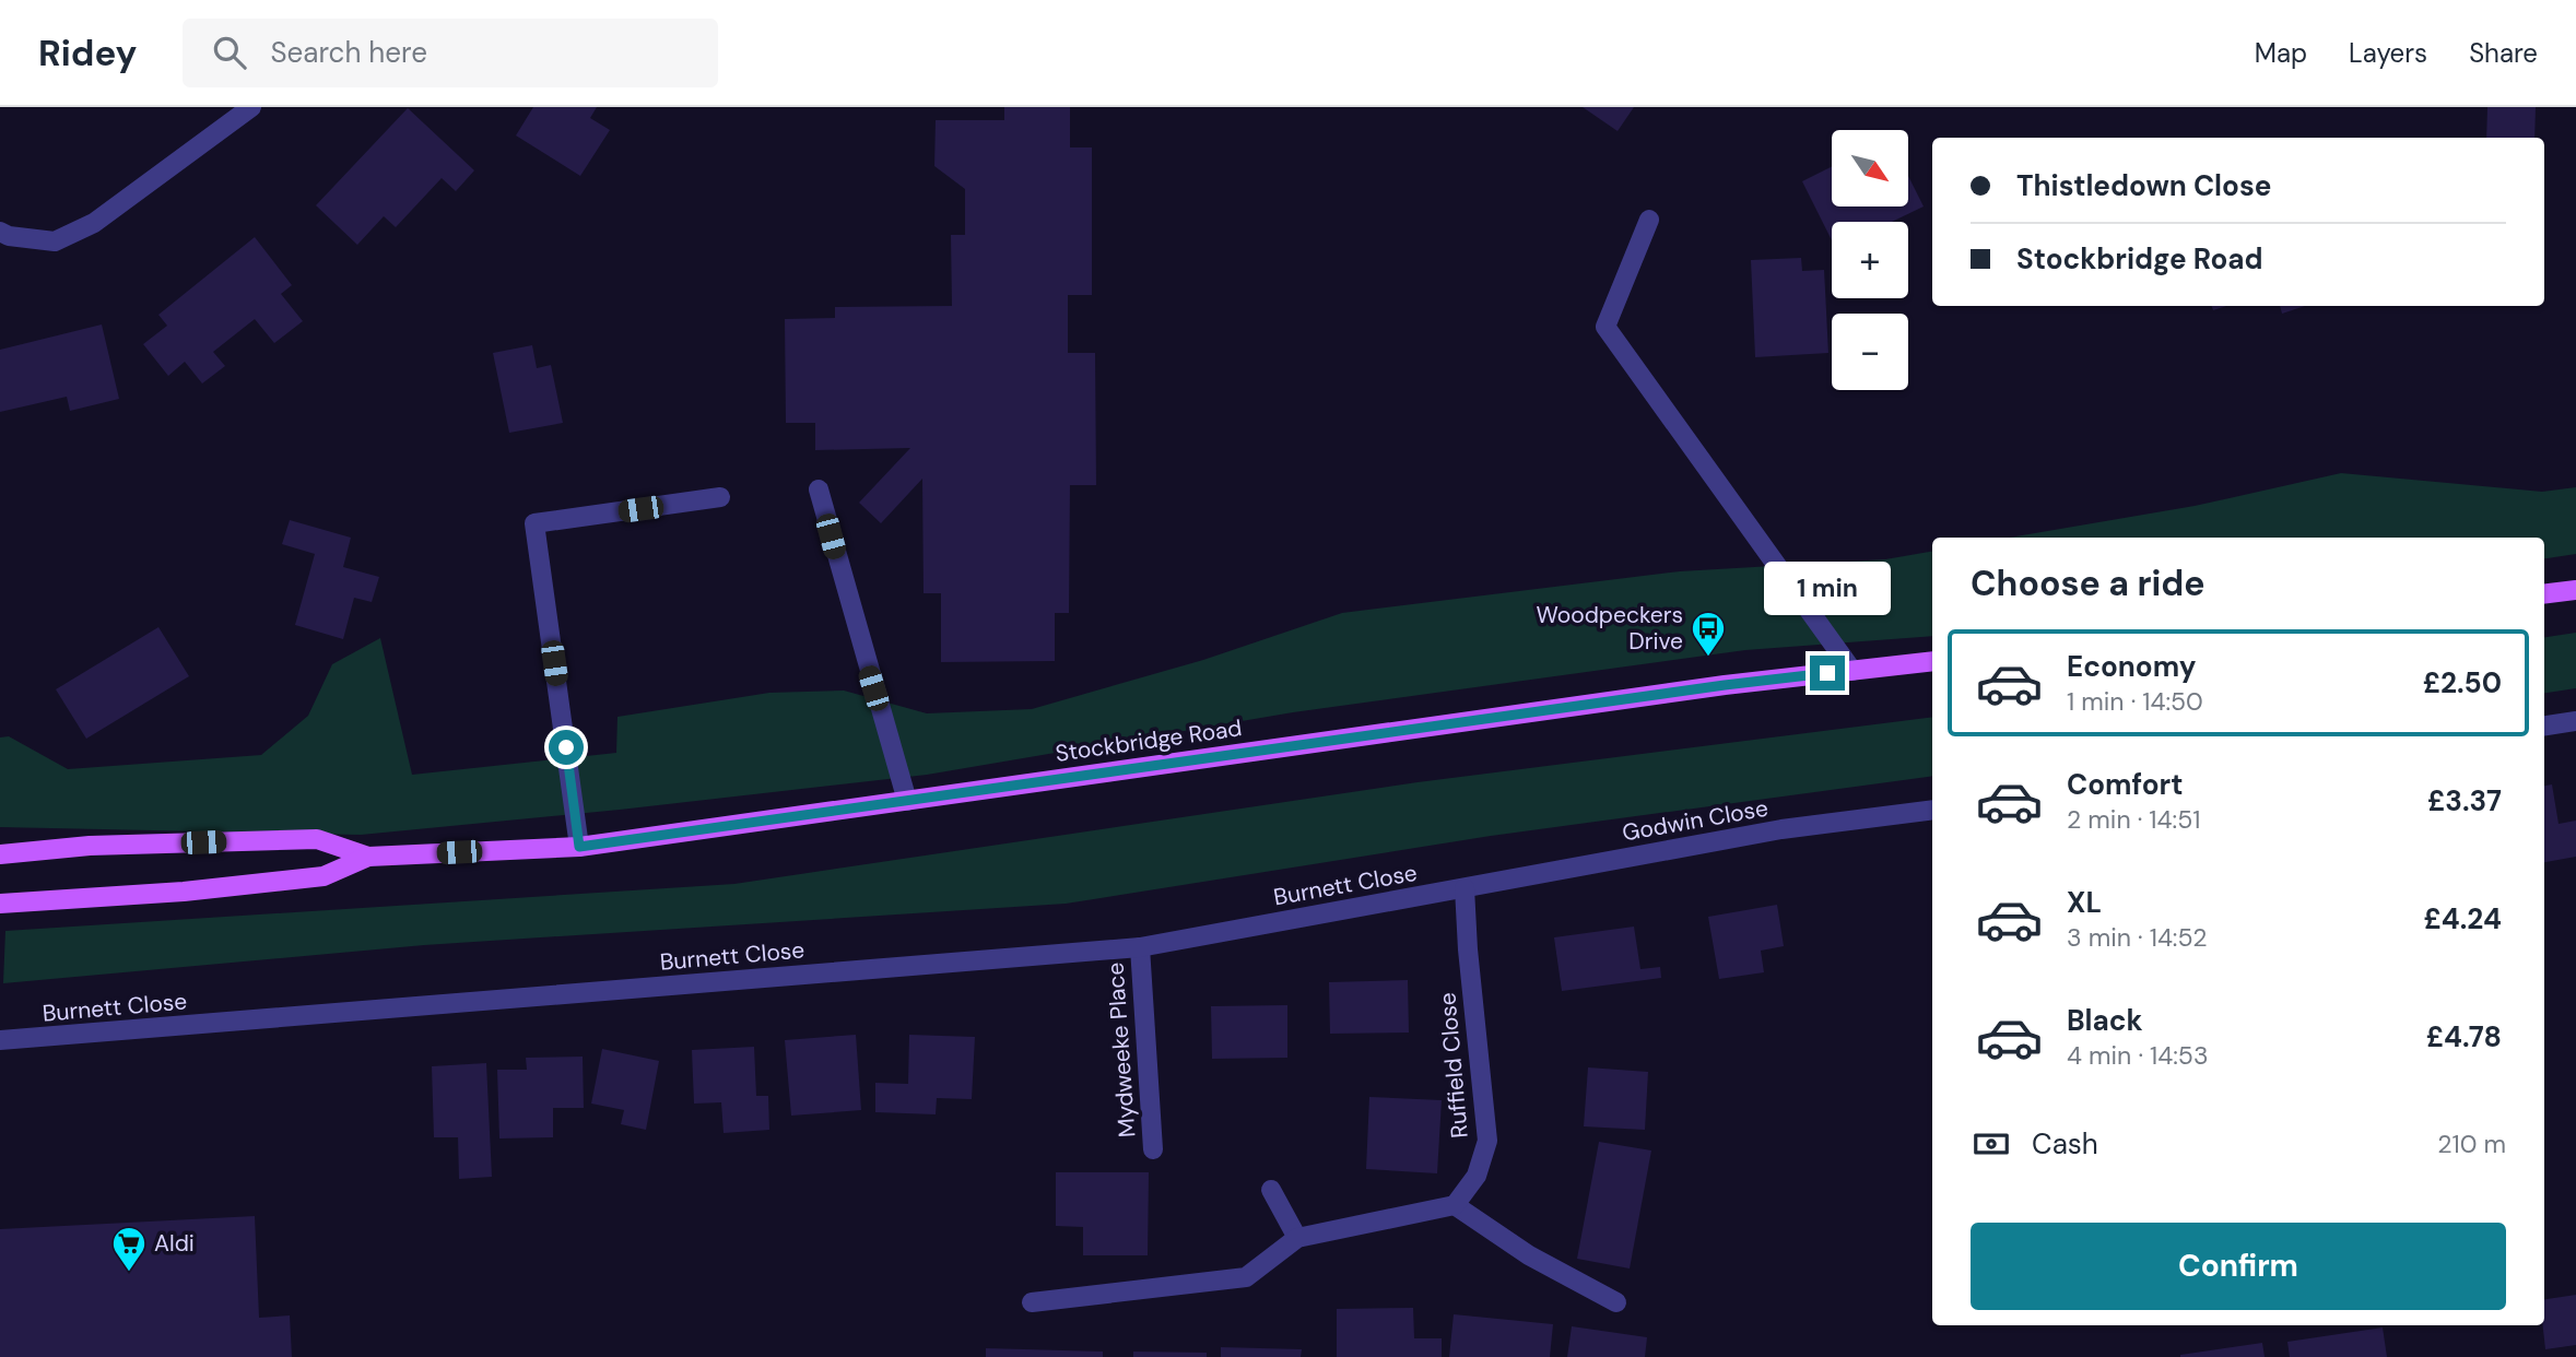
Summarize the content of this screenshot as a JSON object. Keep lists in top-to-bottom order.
{
  "streets": {
    "main road": ["Stockbridge Road"],
    "street": [
      "Godwin Close",
      "Burnett Close",
      "Mydweeke Place",
      "Ruffield Close"
    ]
  },
  "crossings": [
    ["Godwin Close", "Burnett Close"],
    ["Godwin Close", "Ruffield Close"],
    ["Burnett Close", "Mydweeke Place"],
    ["Burnett Close", "Ruffield Close"]
  ],
  "places": {
    "bus stop": ["Woodpeckers Drive"],
    "supermarket": ["Aldi"]
  },
  "north": "bottom right",
  "page": {
    "header": "Ridey",
    "search": "Search here",
    "nav": ["Map", "Layers", "Share"],
    "map_buttons": ["+", "−"],
    "banner": ["Thistledown Close", "Stockbridge Road"],
    "heading": "Choose a ride",
    "bubble": "1 min",
    "list": [
      {
        "name": "Economy",
        "note": "1 min · 14:50",
        "value": "£2.50"
      },
      {
        "name": "Comfort",
        "note": "2 min · 14:51",
        "value": "£3.37"
      },
      {
        "name": "XL",
        "note": "3 min · 14:52",
        "value": "£4.24"
      },
      {
        "name": "Black",
        "note": "4 min · 14:53",
        "value": "£4.78"
      }
    ],
    "pay": ["Cash", "210 m"],
    "buttons": "Confirm"
  }
}
